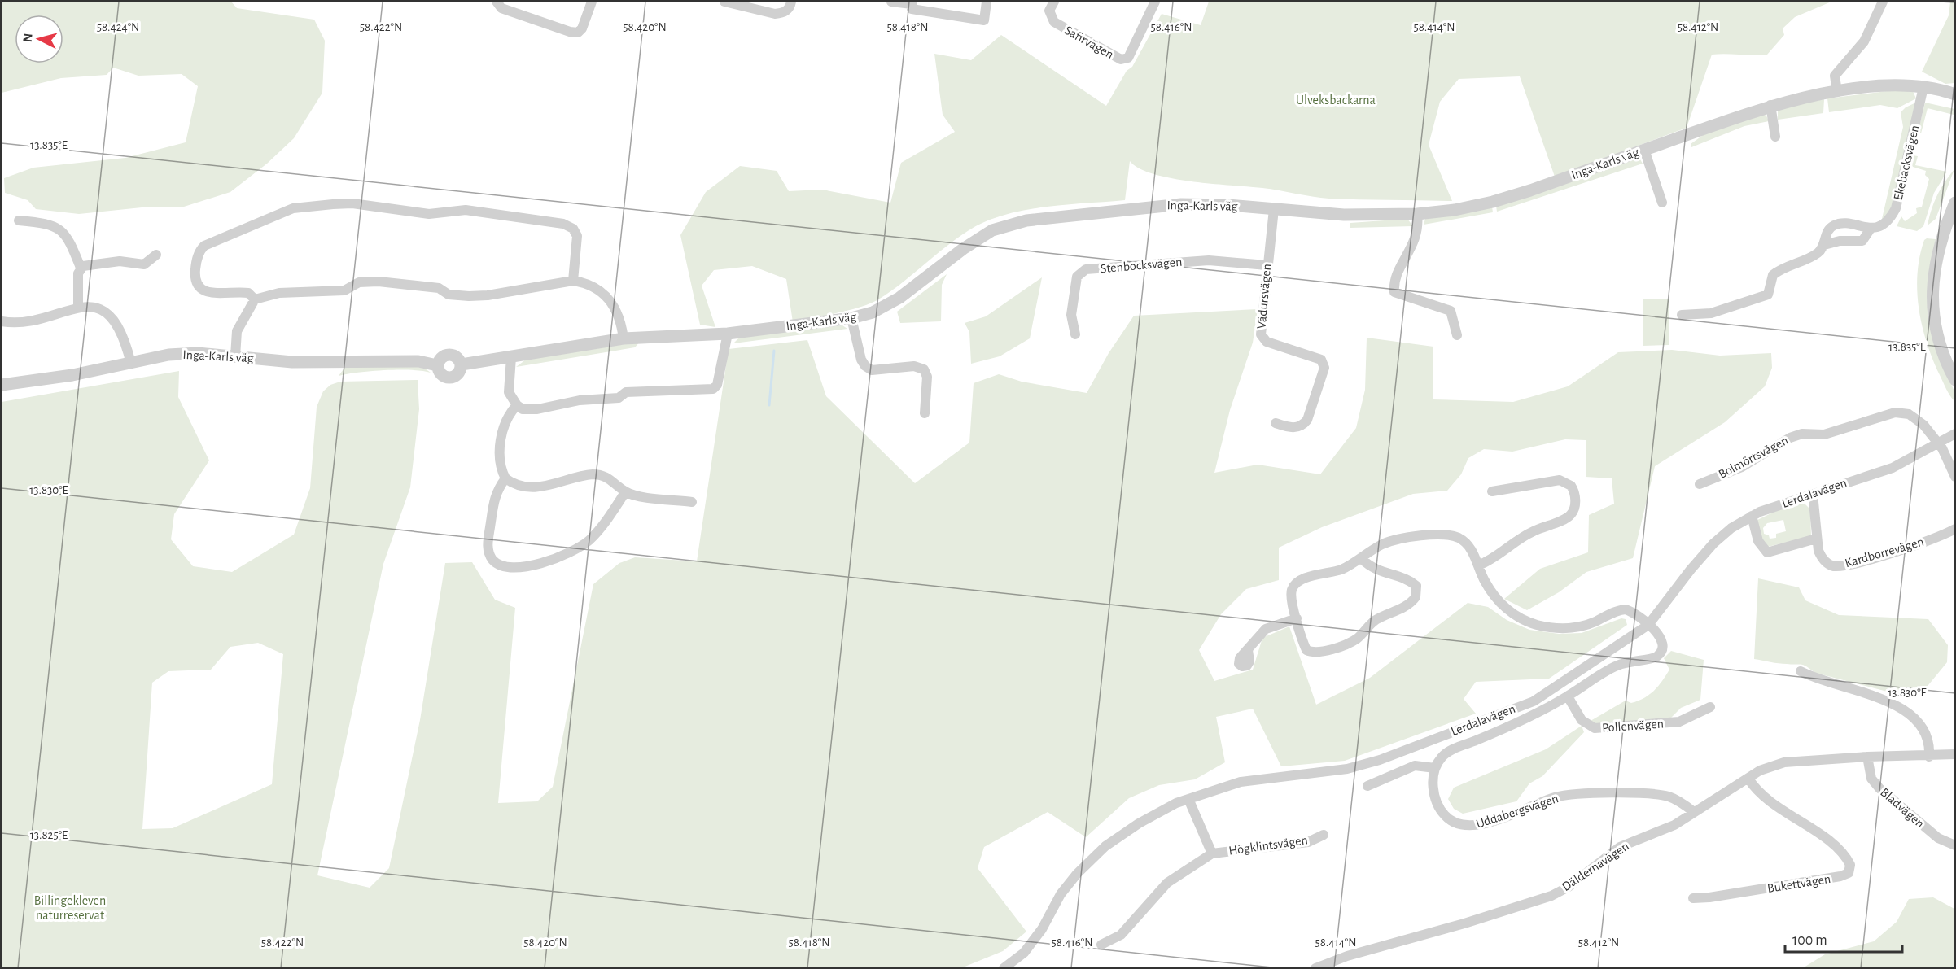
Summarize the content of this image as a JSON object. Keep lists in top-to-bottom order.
{
  "streets": {
    "street": [
      "Safirvägen",
      "Ekebacksvägen",
      "Inga-Karls väg",
      "Stenbocksvägen",
      "Vädursvägen",
      "Bolmörtsvägen",
      "Lerdalavägen",
      "Kardborrevägen",
      "Pollenvägen",
      "Bladvägen",
      "Uddabergsvägen",
      "Högklintsvägen",
      "Däldernavägen",
      "Bukettvägen"
    ]
  },
  "crossings": [
    ["Ekebacksvägen", "Inga-Karls väg"],
    ["Inga-Karls väg", "Vädursvägen"],
    ["Stenbocksvägen", "Vädursvägen"],
    ["Bolmörtsvägen", "Lerdalavägen"],
    ["Lerdalavägen", "Kardborrevägen"],
    ["Lerdalavägen", "Högklintsvägen"],
    ["Bladvägen", "Däldernavägen"],
    ["Uddabergsvägen", "Däldernavägen"],
    ["Däldernavägen", "Bukettvägen"]
  ],
  "parks": ["Ulveksbackarna", "Billingekleven naturreservat"],
  "scale_bar": "100 m",
  "north": "left",
  "coordinates": [
    "58.424°N",
    "58.422°N",
    "58.420°N",
    "58.418°N",
    "58.416°N",
    "58.414°N",
    "58.412°N",
    "13.835°E",
    "13.830°E",
    "13.825°E"
  ]
}
